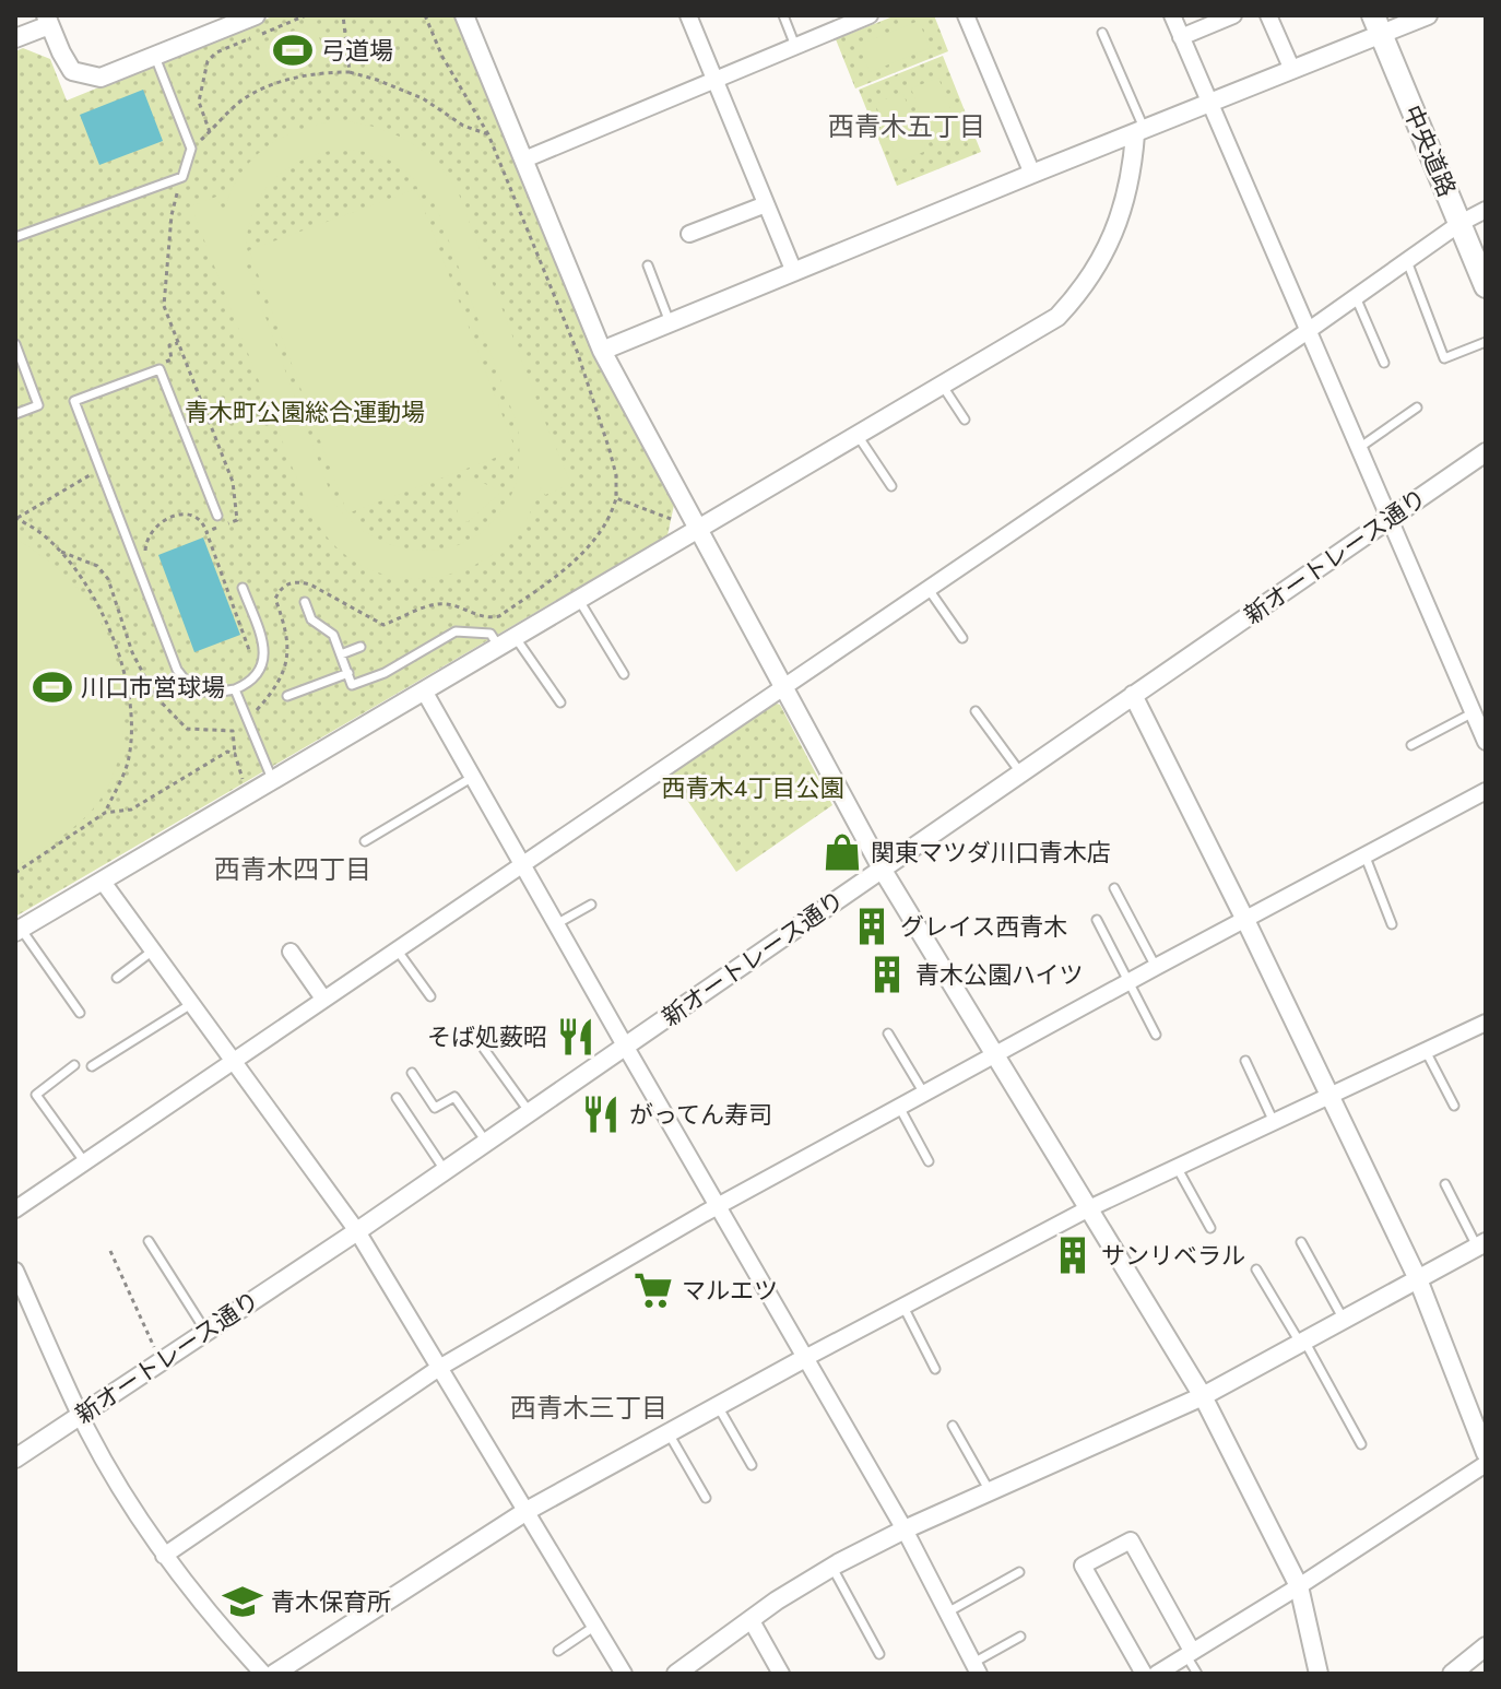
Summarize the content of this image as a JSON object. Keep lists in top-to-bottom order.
{
  "streets": {
    "main road": ["中央道路"],
    "street": ["新オートレース通り"]
  },
  "districts": ["西青木五丁目", "西青木四丁目", "西青木三丁目"],
  "parks": ["青木町公園総合運動場", "西青木4丁目公園"],
  "places": {
    "sports": ["弓道場", "川口市営球場"],
    "shop": ["関東マツダ川口青木店"],
    "building": ["グレイス西青木", "青木公園ハイツ", "サンリベラル"],
    "restaurant": ["そば処薮昭", "がってん寿司"],
    "supermarket": ["マルエツ"],
    "school or university": ["青木保育所"]
  }
}
